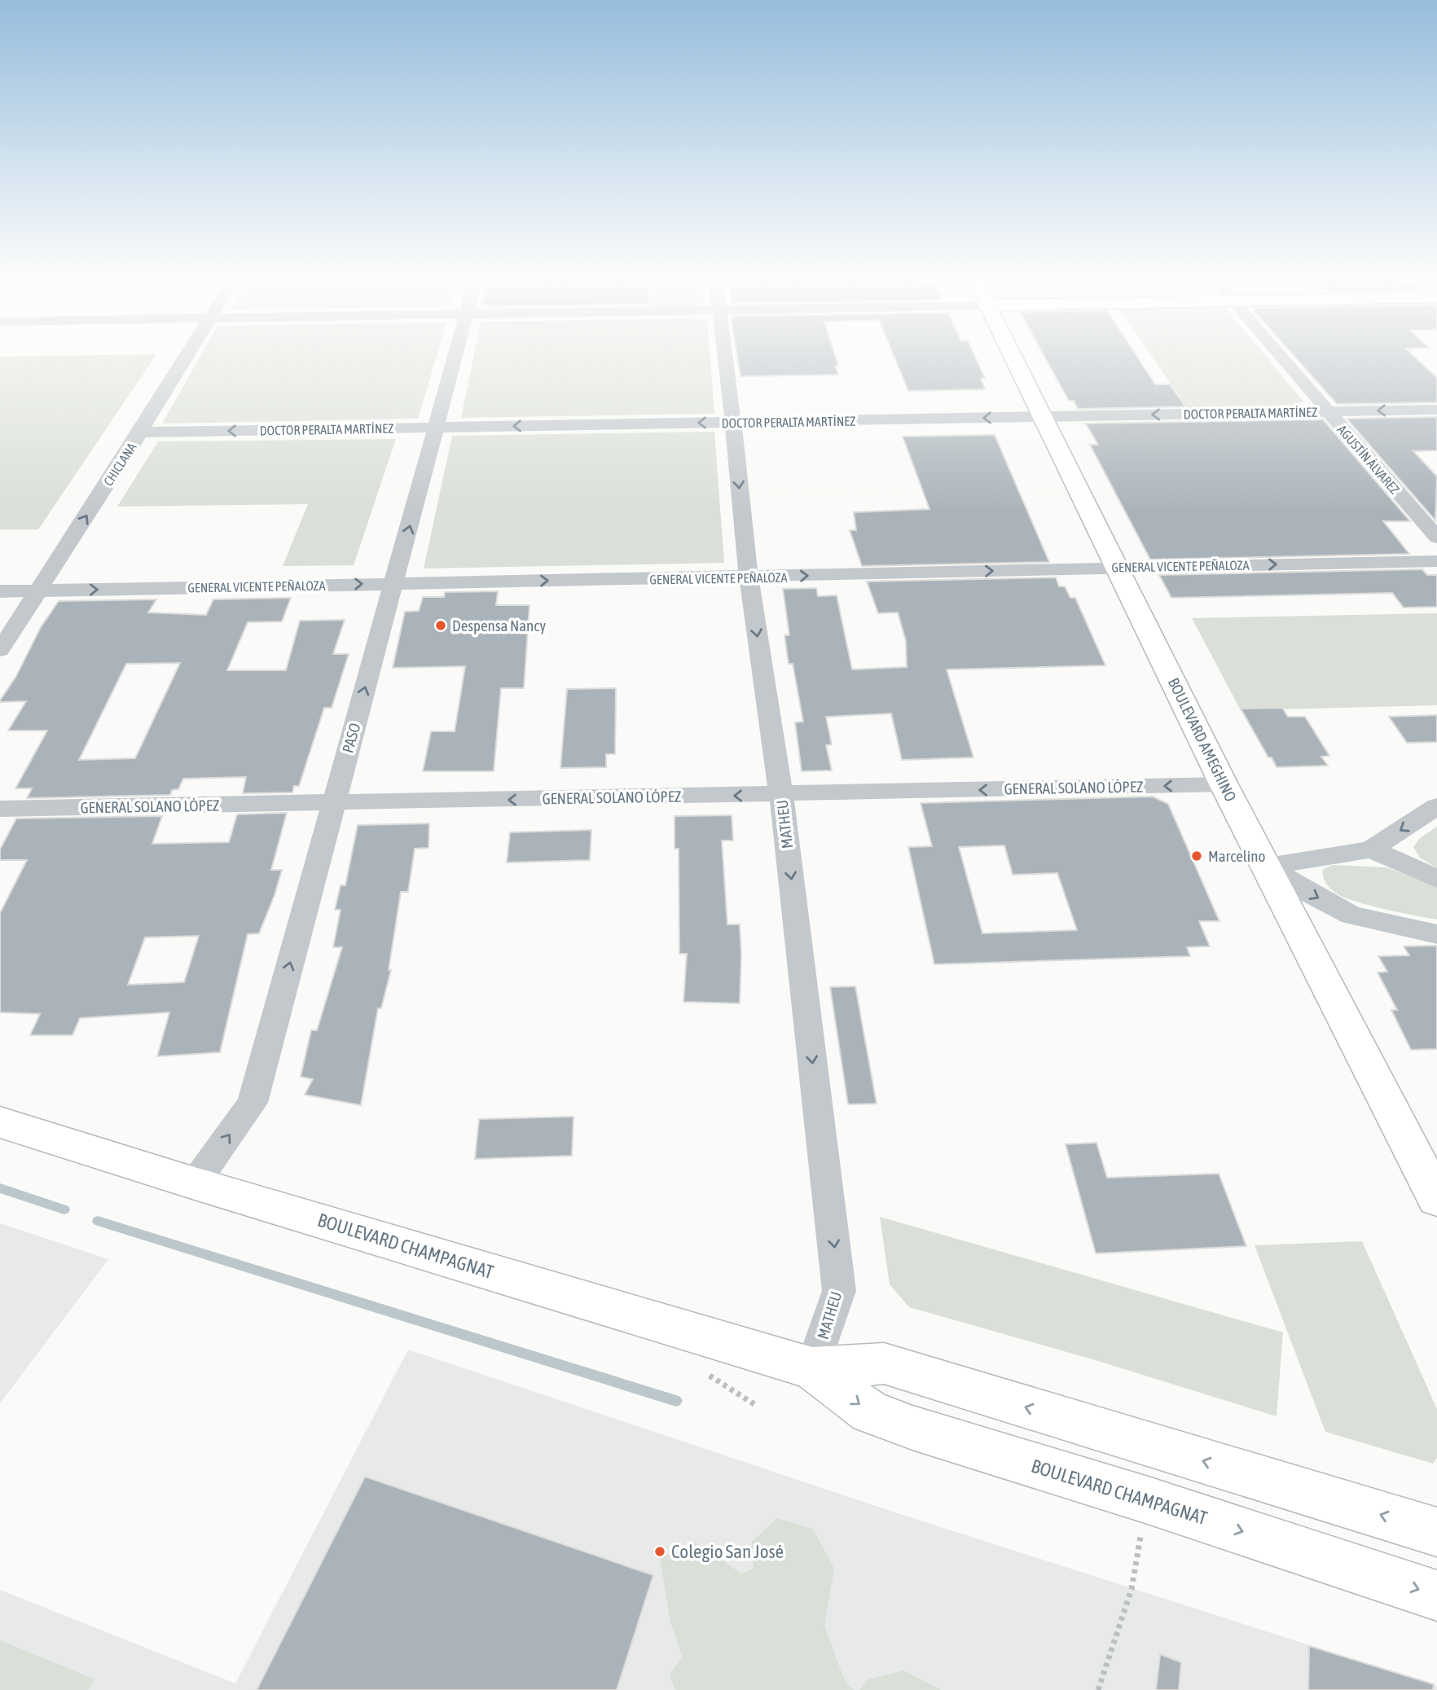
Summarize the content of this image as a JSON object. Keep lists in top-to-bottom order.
{
  "streets": {
    "main road": ["BOULEVARD AMEGHINO", "BOULEVARD CHAMPAGNAT"],
    "street": [
      "DOCTOR PERALTA MARTÍNEZ",
      "AGUSTÍN ÁLVAREZ",
      "CHICLANA",
      "GENERAL VICENTE PEÑALOZA",
      "PASO",
      "GENERAL SOLANO LÓPEZ",
      "MATHEU"
    ]
  },
  "crossings": [
    ["DOCTOR PERALTA MARTÍNEZ", "AGUSTÍN ÁLVAREZ"],
    ["DOCTOR PERALTA MARTÍNEZ", "CHICLANA"],
    ["DOCTOR PERALTA MARTÍNEZ", "PASO"],
    ["DOCTOR PERALTA MARTÍNEZ", "BOULEVARD AMEGHINO"],
    ["DOCTOR PERALTA MARTÍNEZ", "MATHEU"],
    ["CHICLANA", "GENERAL VICENTE PEÑALOZA"],
    ["GENERAL VICENTE PEÑALOZA", "PASO"],
    ["GENERAL VICENTE PEÑALOZA", "BOULEVARD AMEGHINO"],
    ["GENERAL VICENTE PEÑALOZA", "MATHEU"],
    ["PASO", "GENERAL SOLANO LÓPEZ"],
    ["PASO", "BOULEVARD CHAMPAGNAT"],
    ["BOULEVARD AMEGHINO", "GENERAL SOLANO LÓPEZ"],
    ["GENERAL SOLANO LÓPEZ", "MATHEU"],
    ["MATHEU", "BOULEVARD CHAMPAGNAT"]
  ],
  "one_way": [
    "DOCTOR PERALTA MARTÍNEZ",
    "CHICLANA",
    "GENERAL VICENTE PEÑALOZA",
    "PASO",
    "GENERAL SOLANO LÓPEZ",
    "MATHEU"
  ],
  "places": ["Despensa Nancy", "Marcelino", "Colegio San José"]
}
